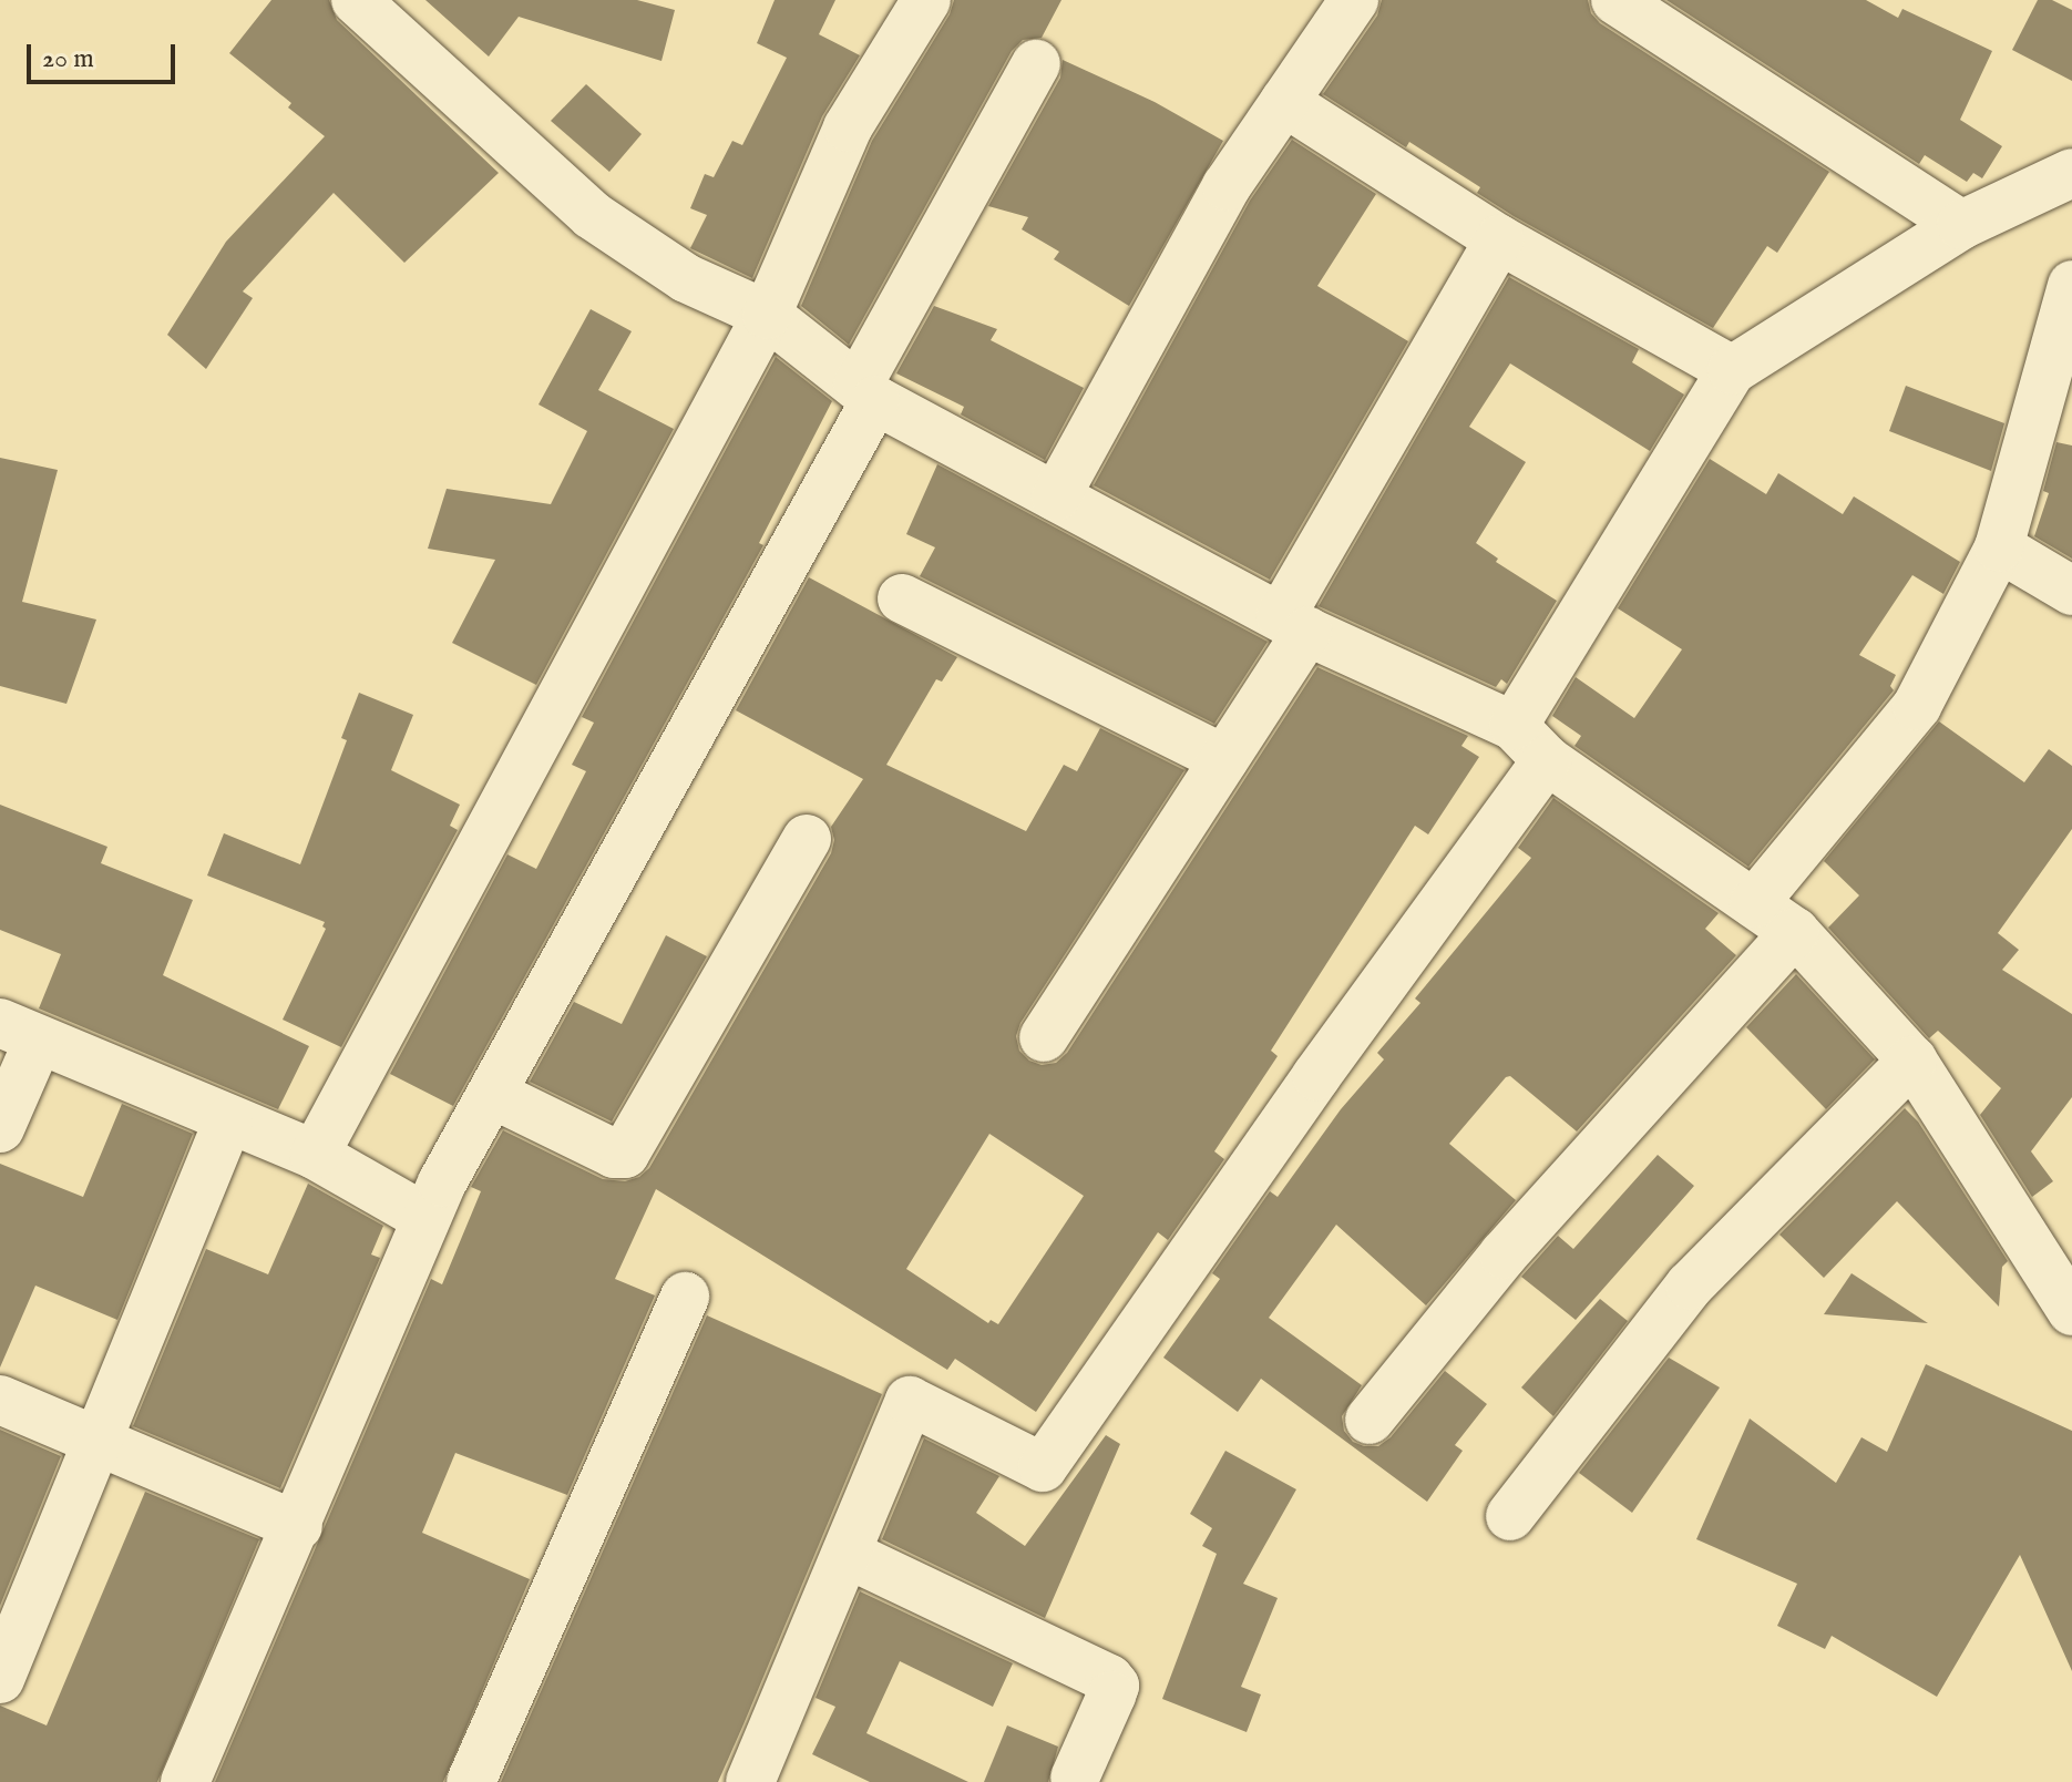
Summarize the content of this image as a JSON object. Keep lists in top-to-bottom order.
{
  "scale_bar": "20 m"
}
